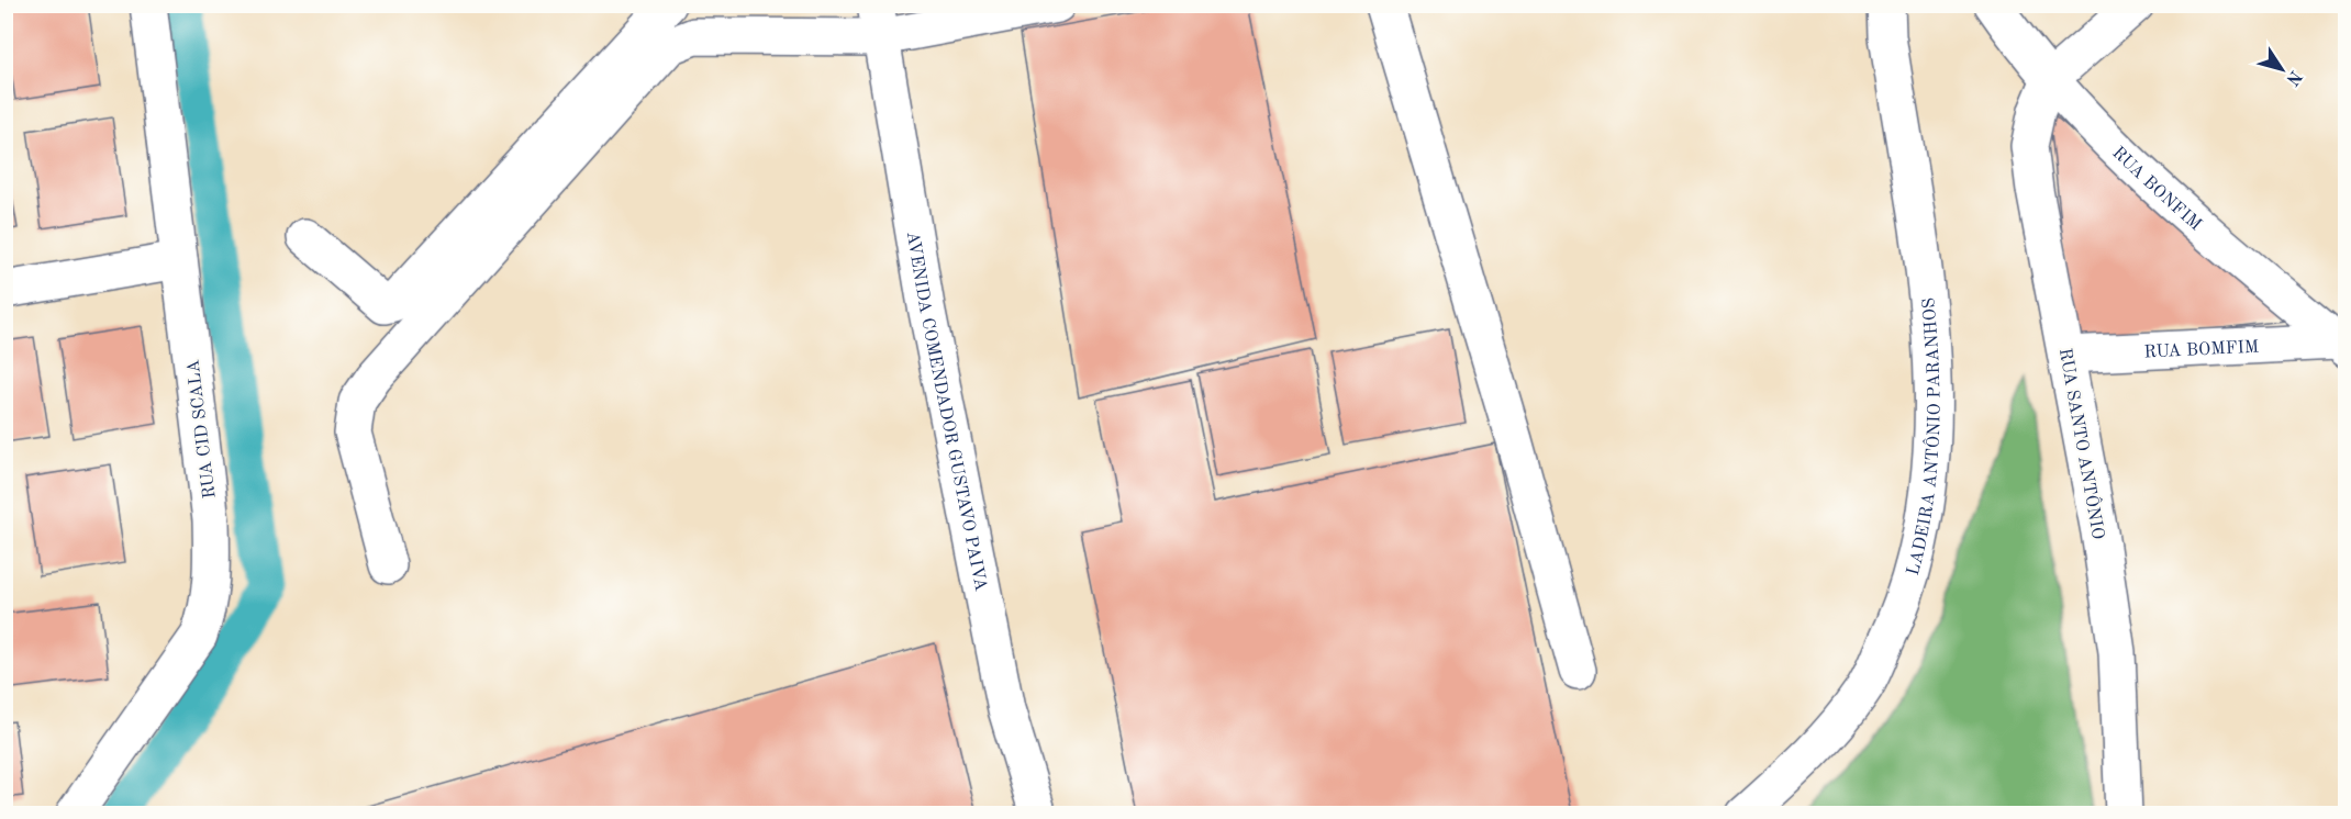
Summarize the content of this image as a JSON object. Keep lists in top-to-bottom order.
{
  "streets": {
    "street": [
      "RUA BONFIM",
      "RUA BOMFIM",
      "AVENIDA COMENDADOR GUSTAVO PAIVA",
      "RUA CID SCALA",
      "LADEIRA ANTÔNIO PARANHOS",
      "RUA SANTO ANTÔNIO"
    ]
  },
  "crossings": [
    ["RUA BONFIM", "RUA BOMFIM"],
    ["RUA BONFIM", "RUA SANTO ANTÔNIO"],
    ["RUA BOMFIM", "RUA SANTO ANTÔNIO"]
  ],
  "north": "bottom right"
}
